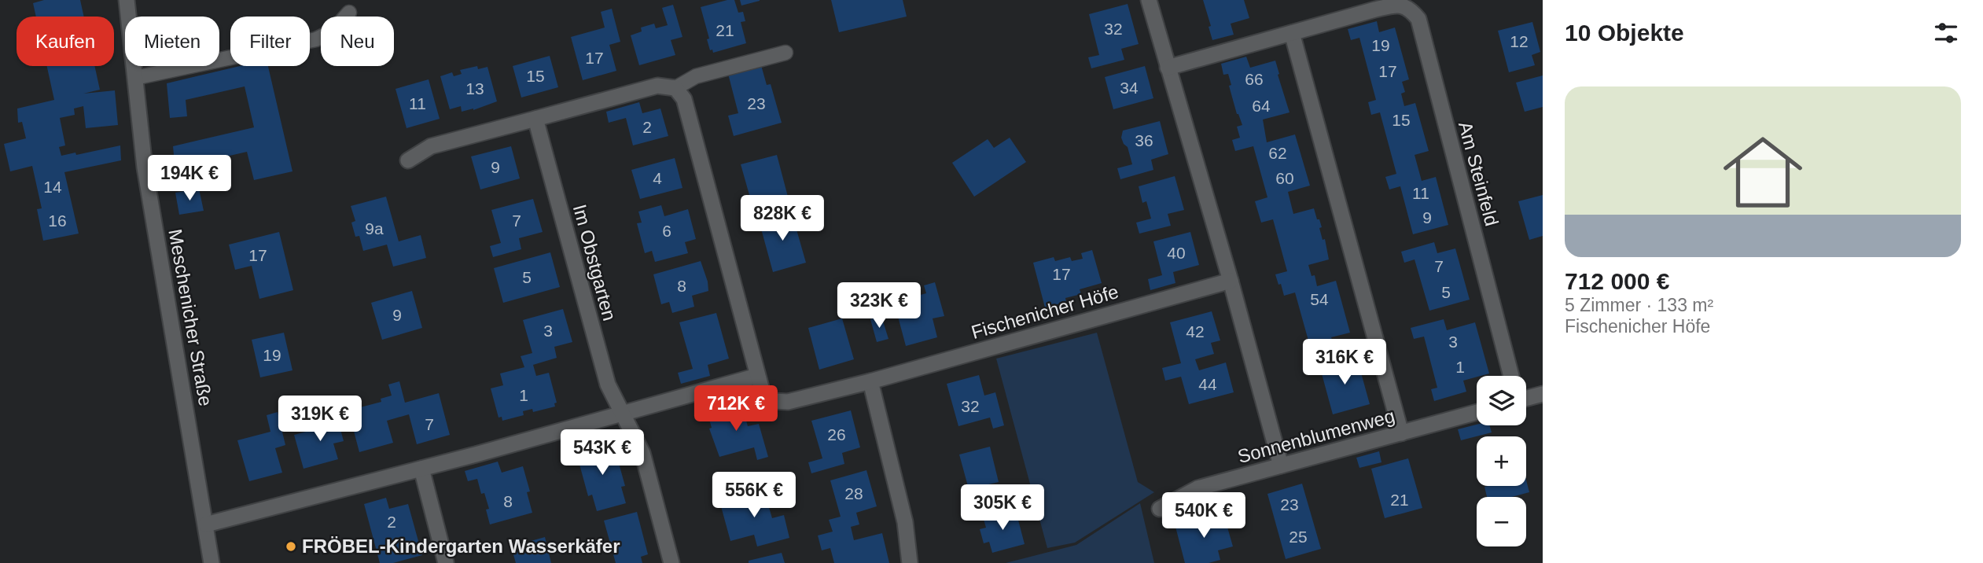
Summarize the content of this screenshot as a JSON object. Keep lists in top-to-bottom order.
{
  "streets": {
    "street": [
      "Am Steinfeld",
      "Im Obstgarten",
      "Fischenicher Höfe",
      "Meschenicher Straße",
      "Sonnenblumenweg"
    ]
  },
  "places": ["FRÖBEL-Kindergarten Wasserkäfer"],
  "house_numbers": [
    "32",
    "21",
    "12",
    "19",
    "17",
    "17",
    "15",
    "66",
    "34",
    "13",
    "11",
    "23",
    "64",
    "15",
    "2",
    "36",
    "62",
    "9",
    "4",
    "60",
    "14",
    "11",
    "9",
    "16",
    "7",
    "9a",
    "6",
    "40",
    "17",
    "7",
    "17",
    "5",
    "8",
    "5",
    "54",
    "9",
    "3",
    "42",
    "3",
    "19",
    "1",
    "44",
    "1",
    "32",
    "7",
    "26",
    "28",
    "21",
    "8",
    "23",
    "2",
    "25"
  ],
  "page": {
    "heading": "10 Objekte",
    "chip": [
      "Kaufen",
      "Mieten",
      "Filter",
      "Neu"
    ],
    "list": [
      {
        "name": "712 000 €",
        "note": "5 Zimmer · 133 m² · Fischenicher Höfe"
      }
    ],
    "price": [
      "194K €",
      "828K €",
      "323K €",
      "316K €",
      "712K €",
      "319K €",
      "543K €",
      "556K €",
      "305K €",
      "540K €"
    ],
    "map_buttons": ["+", "−"]
  }
}
